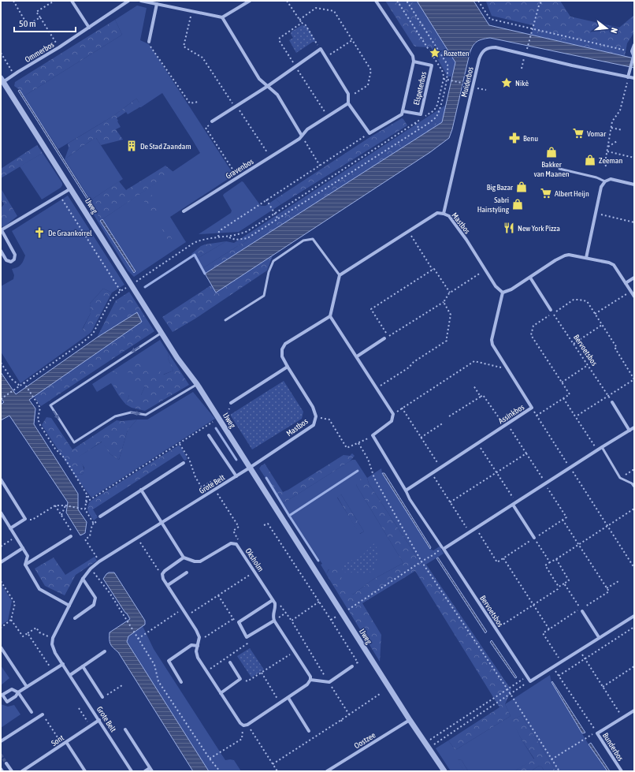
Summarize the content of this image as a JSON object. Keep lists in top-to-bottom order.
{
  "streets": {
    "street": [
      "Ommerbos",
      "Muiderbos",
      "Elspeterbos",
      "Gravenbos",
      "IJweg",
      "Mastbos",
      "Bervoetsbos",
      "Assinkbos",
      "Grote Belt",
      "Oksholm",
      "Sont",
      "Oostzee",
      "Bunderbos"
    ]
  },
  "crossings": [
    ["Ommerbos", "IJweg"],
    ["Muiderbos", "Mastbos"],
    ["IJweg", "Mastbos"],
    ["IJweg", "Grote Belt"],
    ["IJweg", "Oostzee"],
    ["Mastbos", "Assinkbos"],
    ["Mastbos", "Grote Belt"],
    ["Grote Belt", "Sont"]
  ],
  "places": {
    "place": ["Rozetten", "Nikè"],
    "supermarket": ["Vomar", "Albert Heijn"],
    "pharmacy": ["Benu"],
    "building": ["De Stad Zaandam"],
    "shop": [
      "Bakker van Maanen",
      "Zeeman",
      "Big Bazar",
      "Sabri Hairstyling"
    ],
    "restaurant": ["New York Pizza"],
    "church": ["De Graankorrel"]
  },
  "scale_bar": "50 m",
  "north": "right"
}
